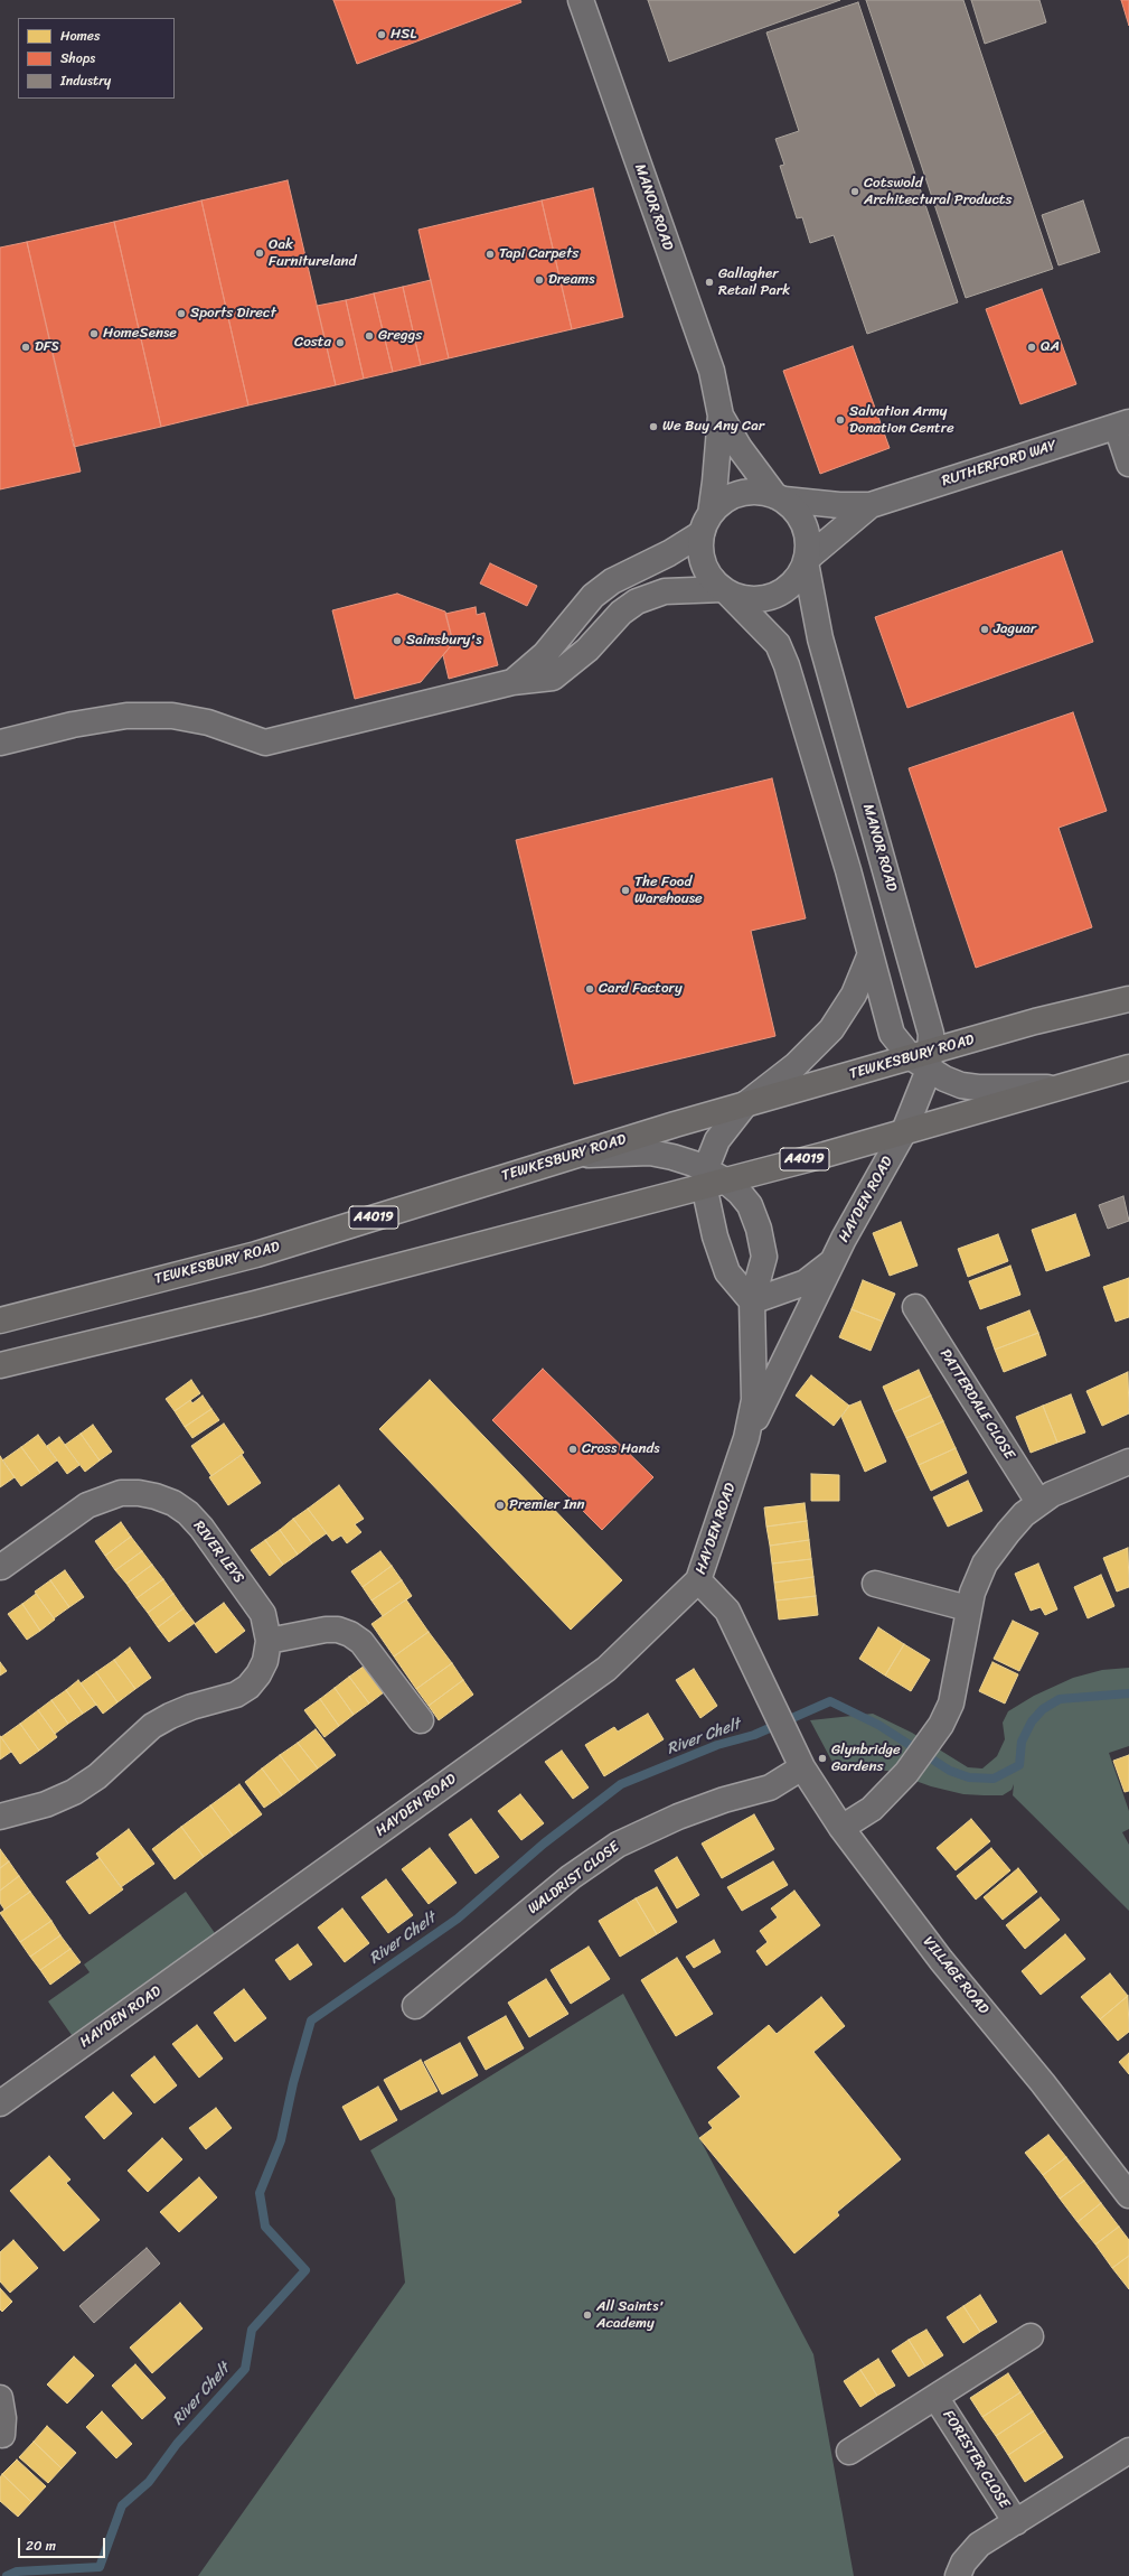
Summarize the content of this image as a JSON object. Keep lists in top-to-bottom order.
{
  "streets": {
    "highway": ["TEWKESBURY ROAD", "A4019"],
    "street": [
      "MANOR ROAD",
      "RUTHERFORD WAY",
      "HAYDEN ROAD",
      "PATTERDALE CLOSE",
      "RIVER LEYS",
      "WALDRIST CLOSE",
      "VILLAGE ROAD",
      "FORESTER CLOSE"
    ]
  },
  "crossings": [
    ["MANOR ROAD", "RUTHERFORD WAY"],
    ["MANOR ROAD", "TEWKESBURY ROAD"],
    ["MANOR ROAD", "A4019"],
    ["MANOR ROAD", "HAYDEN ROAD"],
    ["TEWKESBURY ROAD", "HAYDEN ROAD"],
    ["A4019", "HAYDEN ROAD"],
    ["HAYDEN ROAD", "VILLAGE ROAD"],
    ["WALDRIST CLOSE", "VILLAGE ROAD"]
  ],
  "water": ["River Chelt"],
  "places": [
    "HSL",
    "Cotswold Architectural Products",
    "Oak Furnitureland",
    "Tapi Carpets",
    "Dreams",
    "Gallagher Retail Park",
    "Sports Direct",
    "HomeSense",
    "Greggs",
    "Costa",
    "DFS",
    "QA",
    "Salvation Army Donation Centre",
    "We Buy Any Car",
    "Jaguar",
    "Sainsbury's",
    "The Food Warehouse",
    "Card Factory",
    "Cross Hands",
    "Premier Inn",
    "Glynbridge Gardens",
    "All Saints' Academy"
  ],
  "legend": ["Homes", "Shops", "Industry"],
  "scale_bar": "20 m"
}
